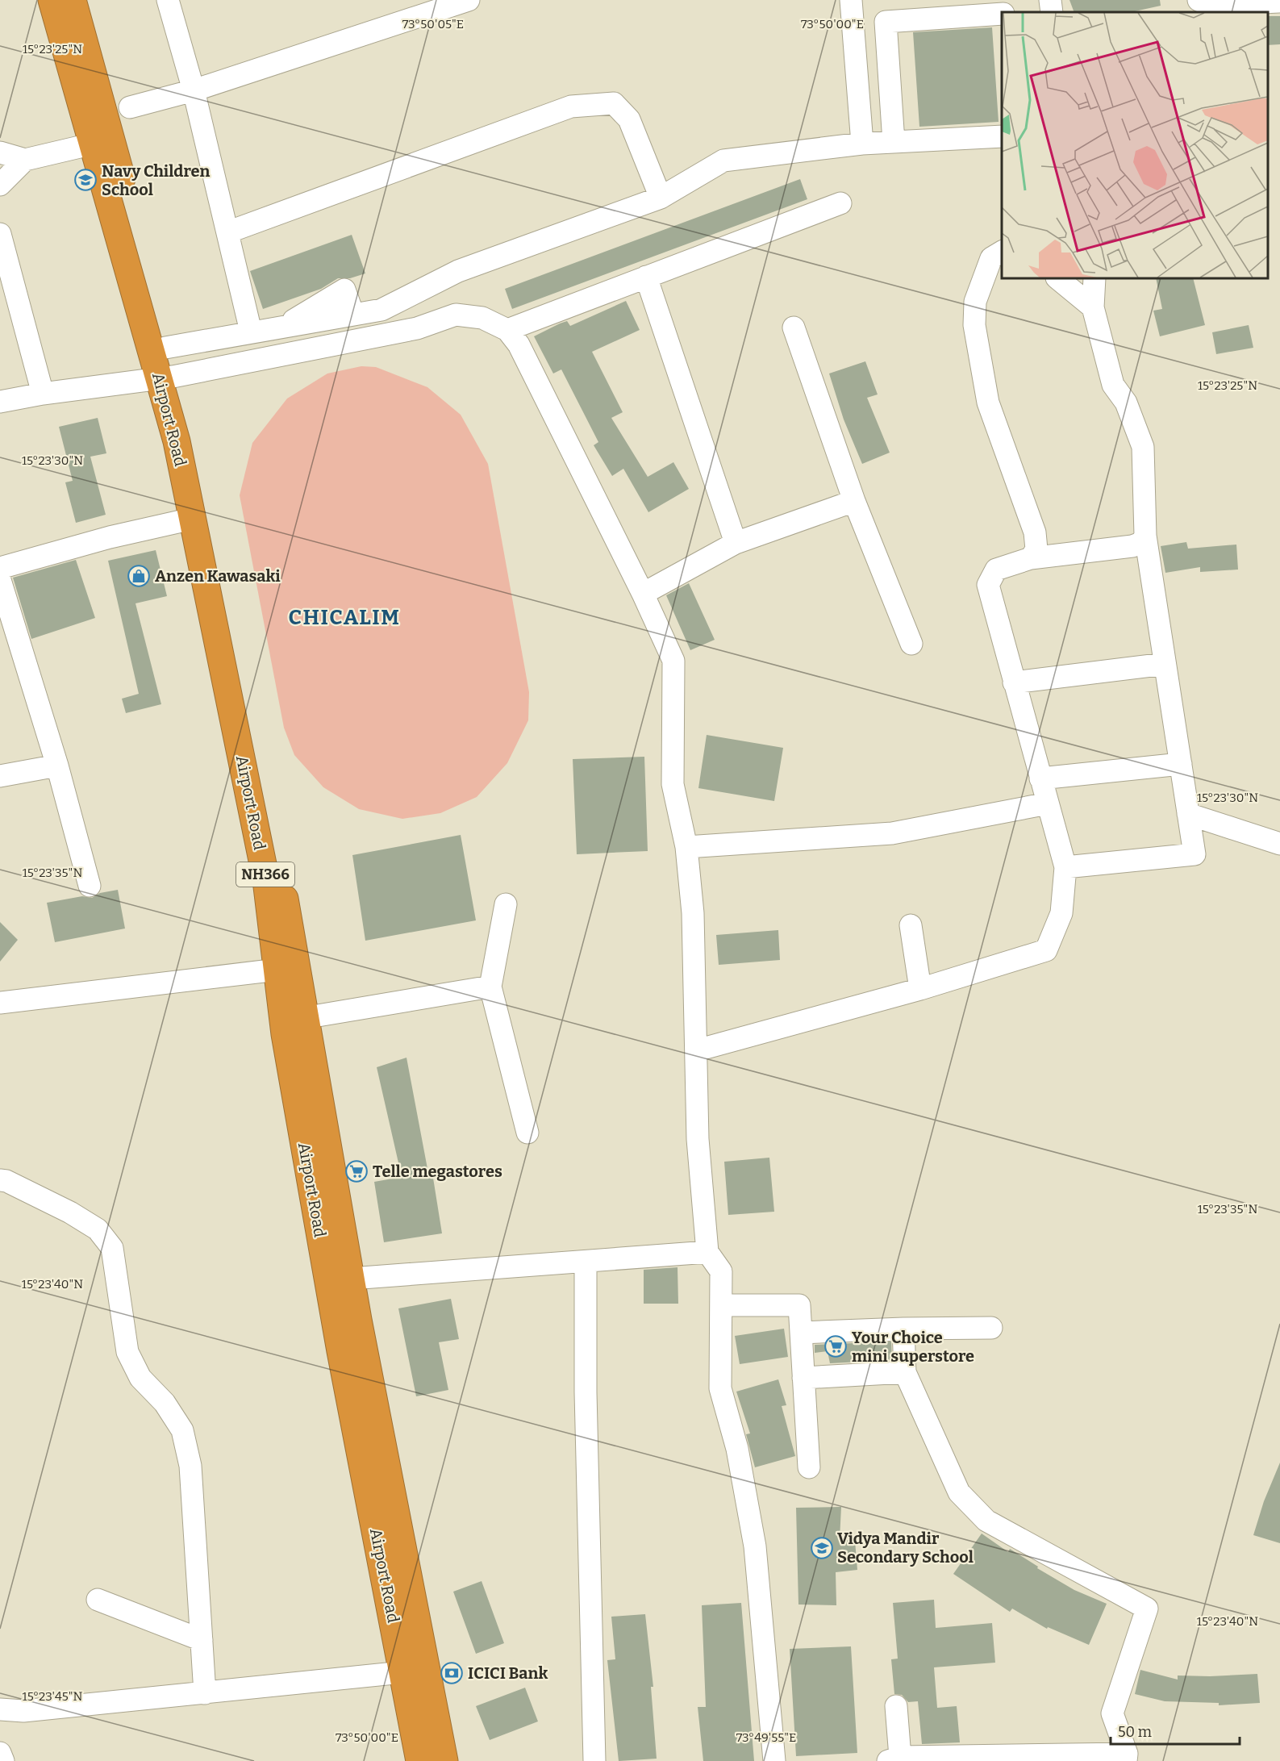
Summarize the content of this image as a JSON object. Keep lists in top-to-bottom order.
{
  "streets": {
    "highway": ["Airport Road", "NH366"]
  },
  "districts": ["CHICALIM"],
  "places": {
    "school or university": ["Navy Children School", "Vidya Mandir Secondary School"],
    "shop": ["Anzen Kawasaki"],
    "supermarket": ["Telle megastores", "Your Choice mini superstore"],
    "bank": ["ICICI Bank"]
  },
  "scale_bar": "50 m",
  "coordinates": [
    "73°50'05\"E",
    "73°50'00\"E",
    "15°23'25\"N",
    "15°23'30\"N",
    "15°23'35\"N",
    "15°23'40\"N",
    "15°23'45\"N",
    "73°49'55\"E"
  ]
}
